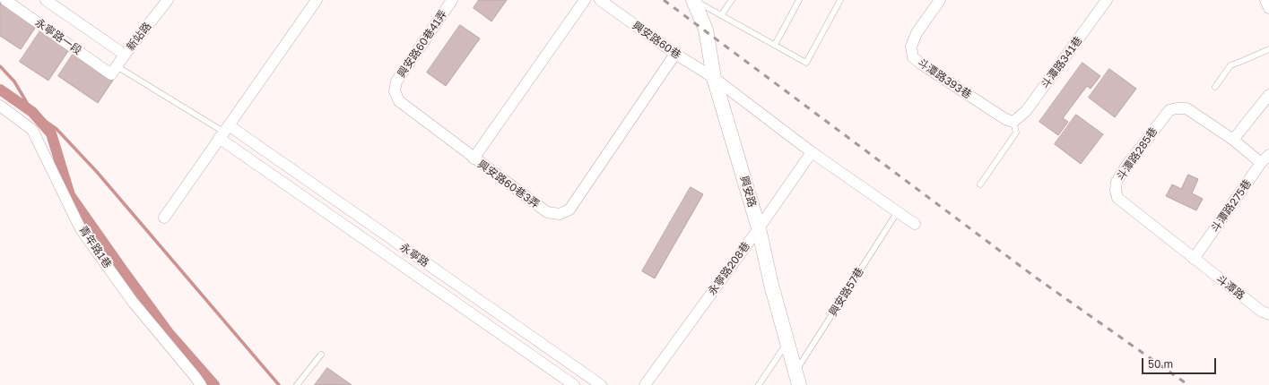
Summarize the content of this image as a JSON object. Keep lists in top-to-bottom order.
{
  "streets": {
    "street": [
      "永寧路一段",
      "新站路",
      "興安路60巷",
      "興安路60巷41弄",
      "斗潭路341巷",
      "斗潭路393巷",
      "斗潭路285巷",
      "興安路60巷3弄",
      "興安路",
      "斗潭路275巷",
      "青年路1巷",
      "永寧路",
      "永寧路208巷",
      "斗潭路"
    ],
    "lane": ["興安路57巷"]
  },
  "crossings": [
    ["永寧路一段", "新站路"],
    ["興安路60巷", "興安路60巷3弄"],
    ["興安路60巷", "興安路"],
    ["興安路60巷", "永寧路208巷"],
    ["興安路60巷", "興安路57巷"],
    ["興安路60巷41弄", "興安路60巷3弄"],
    ["斗潭路341巷", "斗潭路393巷"],
    ["斗潭路285巷", "斗潭路275巷"],
    ["斗潭路285巷", "斗潭路"],
    ["興安路", "永寧路208巷"],
    ["興安路", "興安路57巷"],
    ["斗潭路275巷", "斗潭路"]
  ],
  "scale_bar": "50 m"
}
